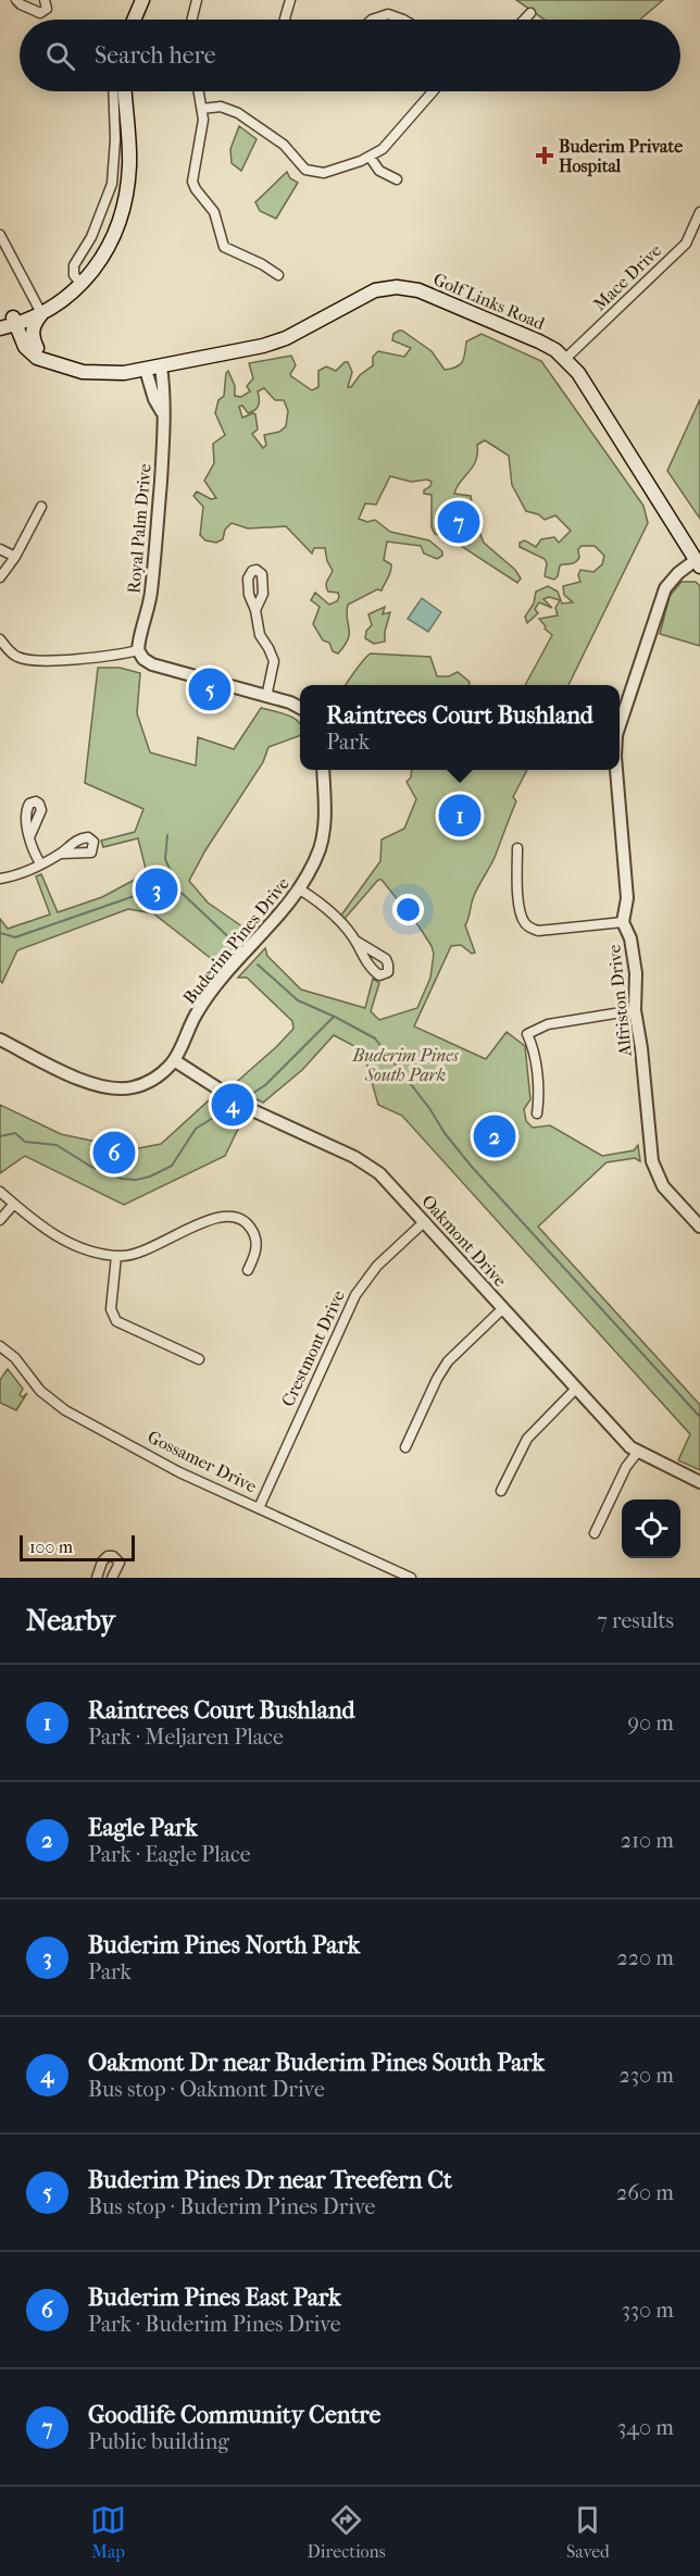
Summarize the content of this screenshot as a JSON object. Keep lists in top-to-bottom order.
{
  "streets": {
    "main road": ["Golf Links Road"],
    "street": [
      "Mace Drive",
      "Royal Palm Drive",
      "Buderim Pines Drive",
      "Alfriston Drive",
      "Oakmont Drive",
      "Crestmont Drive",
      "Gossamer Drive"
    ]
  },
  "crossings": [
    ["Mace Drive", "Golf Links Road"],
    ["Golf Links Road", "Royal Palm Drive"],
    ["Golf Links Road", "Alfriston Drive"],
    ["Buderim Pines Drive", "Oakmont Drive"],
    ["Oakmont Drive", "Crestmont Drive"],
    ["Crestmont Drive", "Gossamer Drive"]
  ],
  "parks": ["Buderim Pines South Park"],
  "places": {
    "health": ["Buderim Private Hospital"]
  },
  "scale_bar": "100 m",
  "page": {
    "search": "Search here",
    "pins": [
      "7",
      "5",
      "1",
      "3",
      "4",
      "2",
      "6"
    ],
    "popup": ["Raintrees Court Bushland", "Park"],
    "scale": "100 m",
    "heading": ["Nearby", "7 results"],
    "list": [
      {
        "mark": "1",
        "name": "Raintrees Court Bushland",
        "note": "Park · Meljaren Place",
        "value": "90 m"
      },
      {
        "mark": "2",
        "name": "Eagle Park",
        "note": "Park · Eagle Place",
        "value": "210 m"
      },
      {
        "mark": "3",
        "name": "Buderim Pines North Park",
        "note": "Park",
        "value": "220 m"
      },
      {
        "mark": "4",
        "name": "Oakmont Dr near Buderim Pines South Park",
        "note": "Bus stop · Oakmont Drive",
        "value": "230 m"
      },
      {
        "mark": "5",
        "name": "Buderim Pines Dr near Treefern Ct",
        "note": "Bus stop · Buderim Pines Drive",
        "value": "260 m"
      },
      {
        "mark": "6",
        "name": "Buderim Pines East Park",
        "note": "Park · Buderim Pines Drive",
        "value": "330 m"
      },
      {
        "mark": "7",
        "name": "Goodlife Community Centre",
        "note": "Public building",
        "value": "340 m"
      }
    ],
    "nav": ["Map", "Directions", "Saved"]
  }
}
